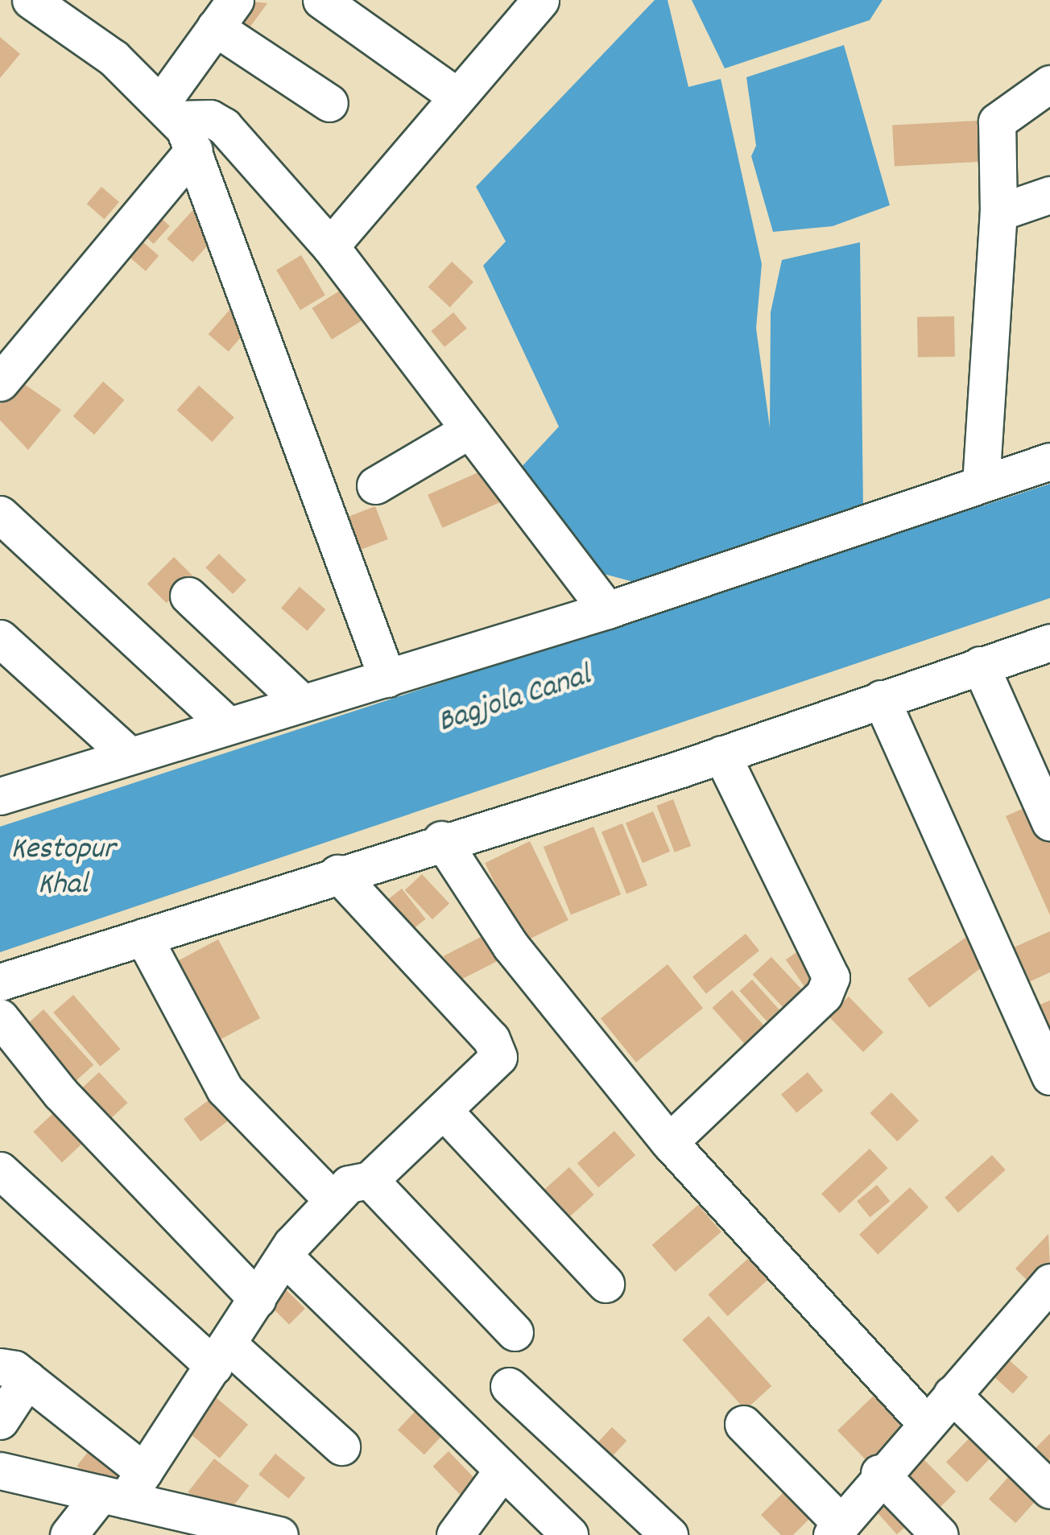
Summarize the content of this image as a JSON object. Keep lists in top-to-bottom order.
{
  "water": ["Bagjola Canal", "Kestopur Khal"]
}
